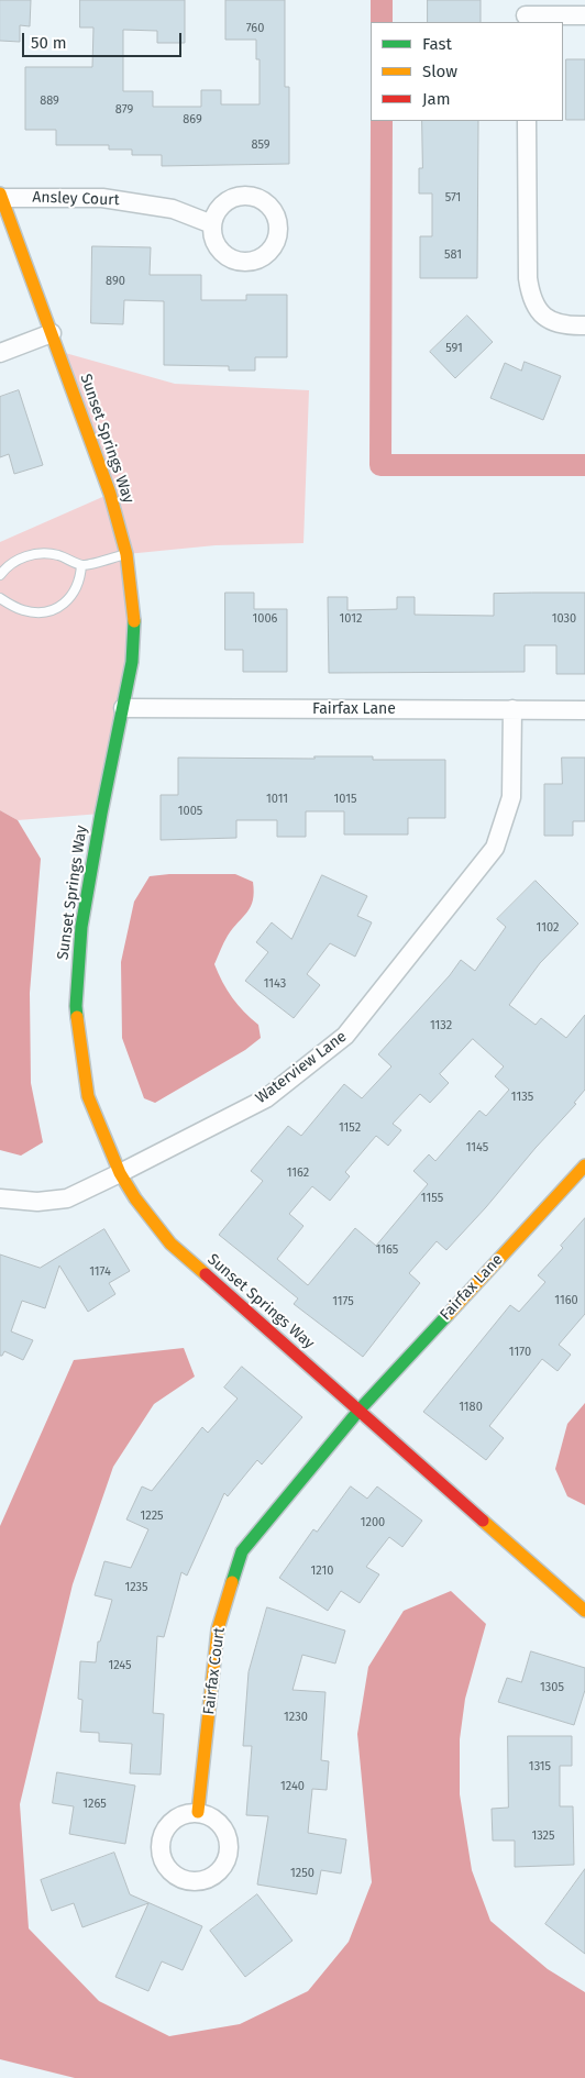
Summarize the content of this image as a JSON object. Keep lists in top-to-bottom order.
{
  "streets": {
    "street": [
      "Ansley Court",
      "Sunset Springs Way",
      "Fairfax Lane",
      "Waterview Lane",
      "Fairfax Court"
    ]
  },
  "crossings": [
    ["Ansley Court", "Sunset Springs Way"],
    ["Sunset Springs Way", "Fairfax Lane"],
    ["Sunset Springs Way", "Waterview Lane"],
    ["Sunset Springs Way", "Fairfax Court"],
    ["Fairfax Lane", "Waterview Lane"],
    ["Fairfax Lane", "Fairfax Court"]
  ],
  "house_numbers": [
    "760",
    "889",
    "879",
    "869",
    "859",
    "571",
    "581",
    "890",
    "591",
    "1006",
    "1012",
    "1030",
    "1011",
    "1015",
    "1005",
    "1102",
    "1143",
    "1132",
    "1135",
    "1152",
    "1145",
    "1162",
    "1155",
    "1165",
    "1174",
    "1160",
    "1175",
    "1170",
    "1180",
    "1225",
    "1200",
    "1210",
    "1235",
    "1245",
    "1305",
    "1230",
    "1315",
    "1240",
    "1265",
    "1325",
    "1250"
  ],
  "legend": ["Fast", "Slow", "Jam"],
  "scale_bar": "50 m"
}
